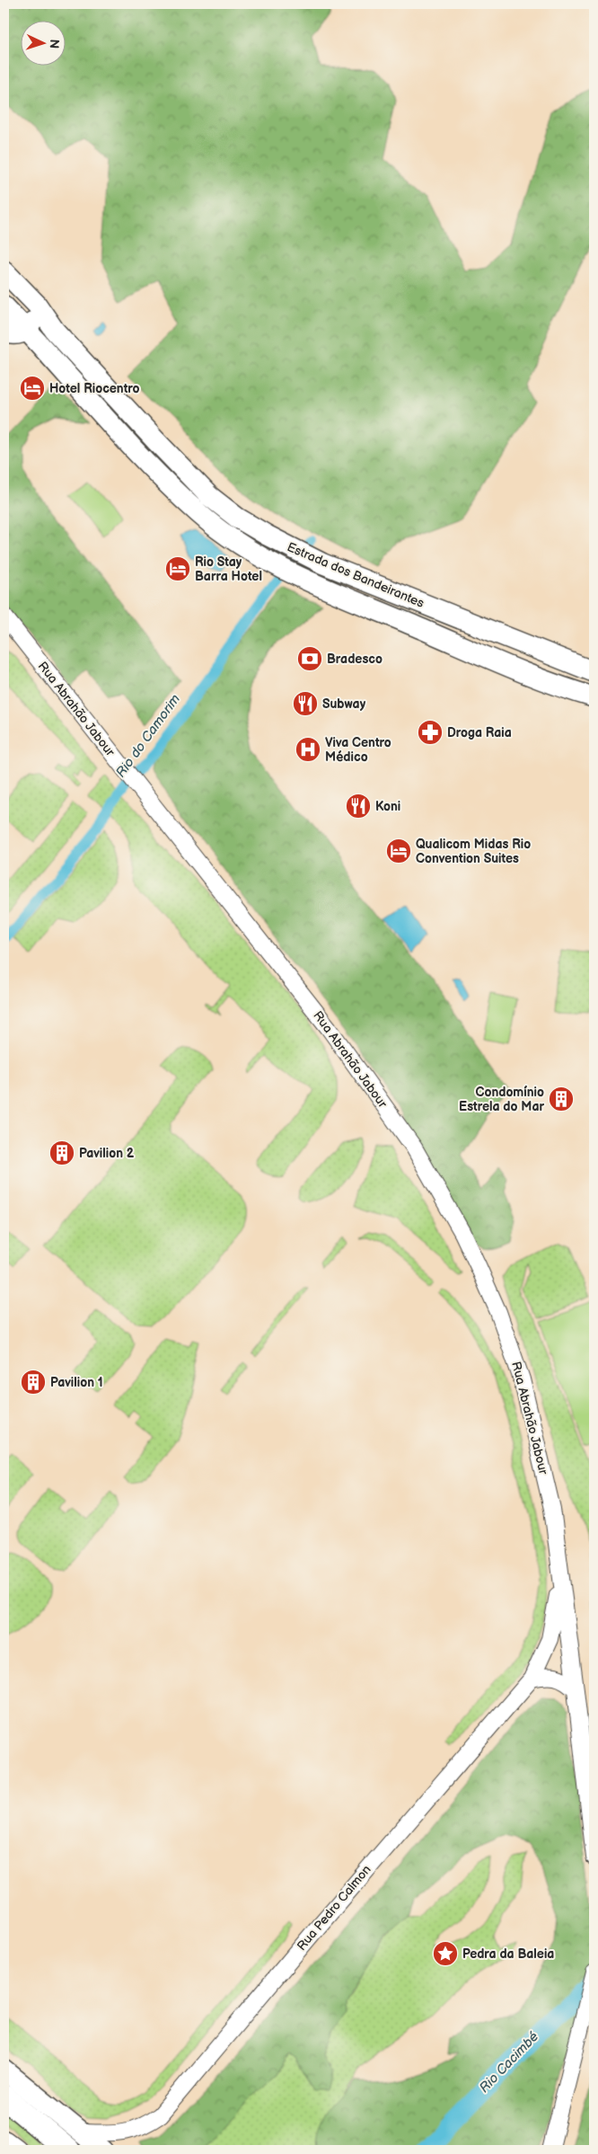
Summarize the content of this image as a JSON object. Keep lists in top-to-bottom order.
{
  "streets": {
    "main road": ["Estrada dos Bandeirantes"],
    "street": ["Rua Abrahão Jabour", "Rua Pedro Calmon"]
  },
  "crossings": [
    ["Rua Abrahão Jabour", "Rua Pedro Calmon"]
  ],
  "water": ["Rio do Camorim", "Rio Cacimbé"],
  "places": {
    "hotel": ["Hotel Riocentro", "Rio Stay Barra Hotel", "Qualicom Midas Rio Convention Suites"],
    "bank": ["Bradesco"],
    "restaurant": ["Subway", "Koni"],
    "pharmacy": ["Droga Raia"],
    "hospital": ["Viva Centro Médico"],
    "building": ["Condomínio Estrela do Mar", "Pavilion 2", "Pavilion 1"],
    "place": ["Pedra da Baleia"]
  },
  "north": "right"
}
